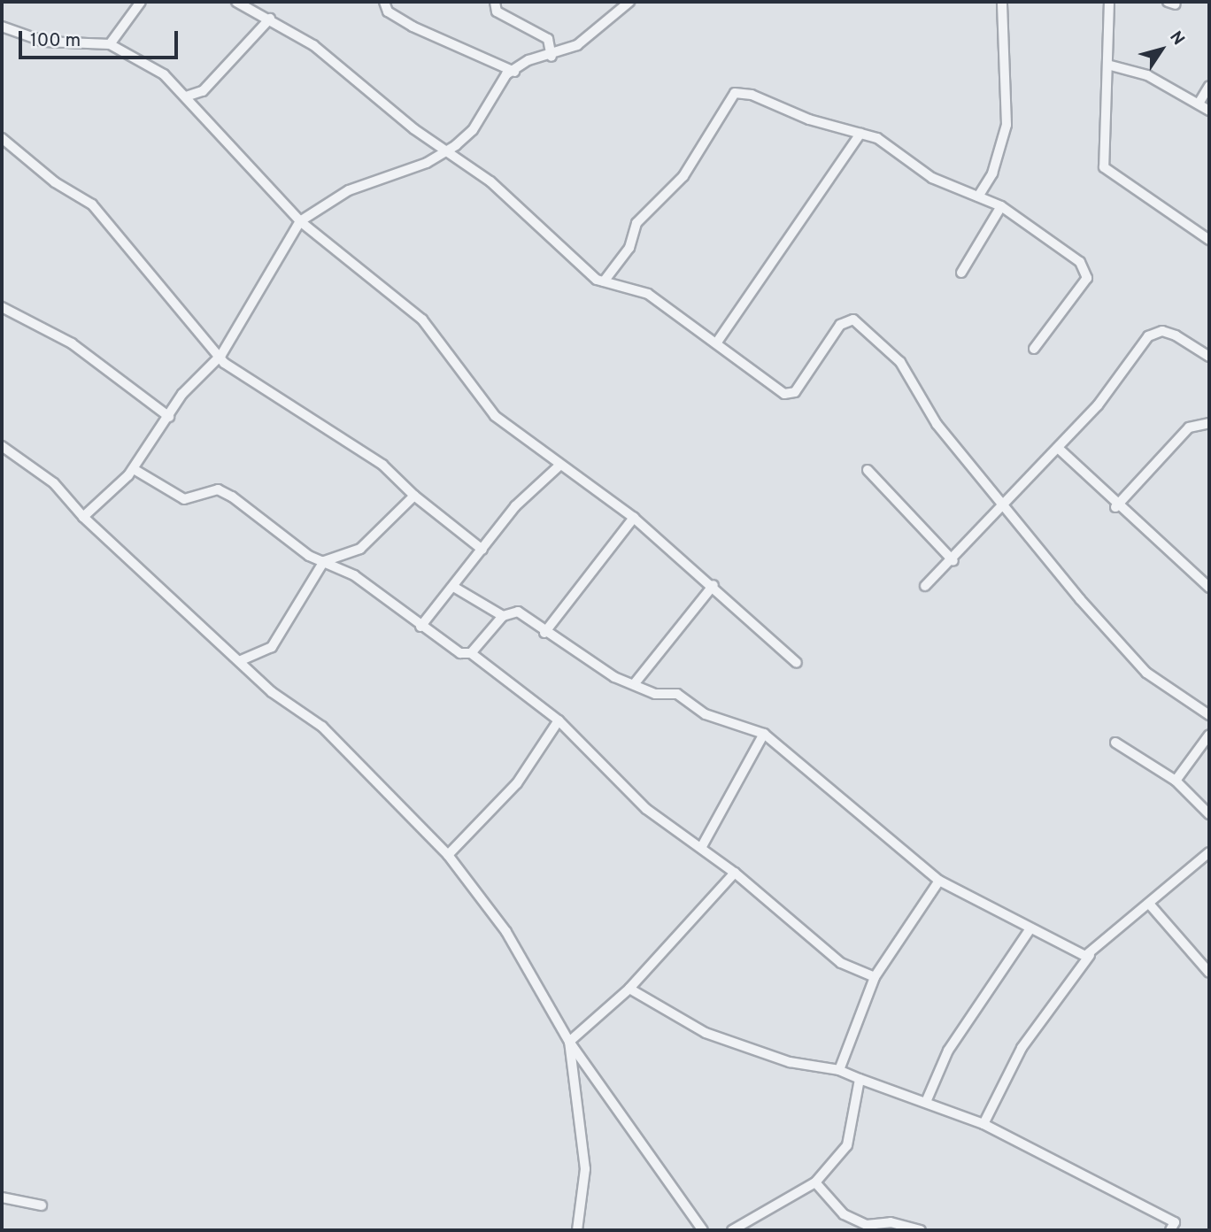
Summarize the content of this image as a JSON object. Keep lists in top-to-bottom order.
{
  "scale_bar": "100 m",
  "north": "top right"
}
